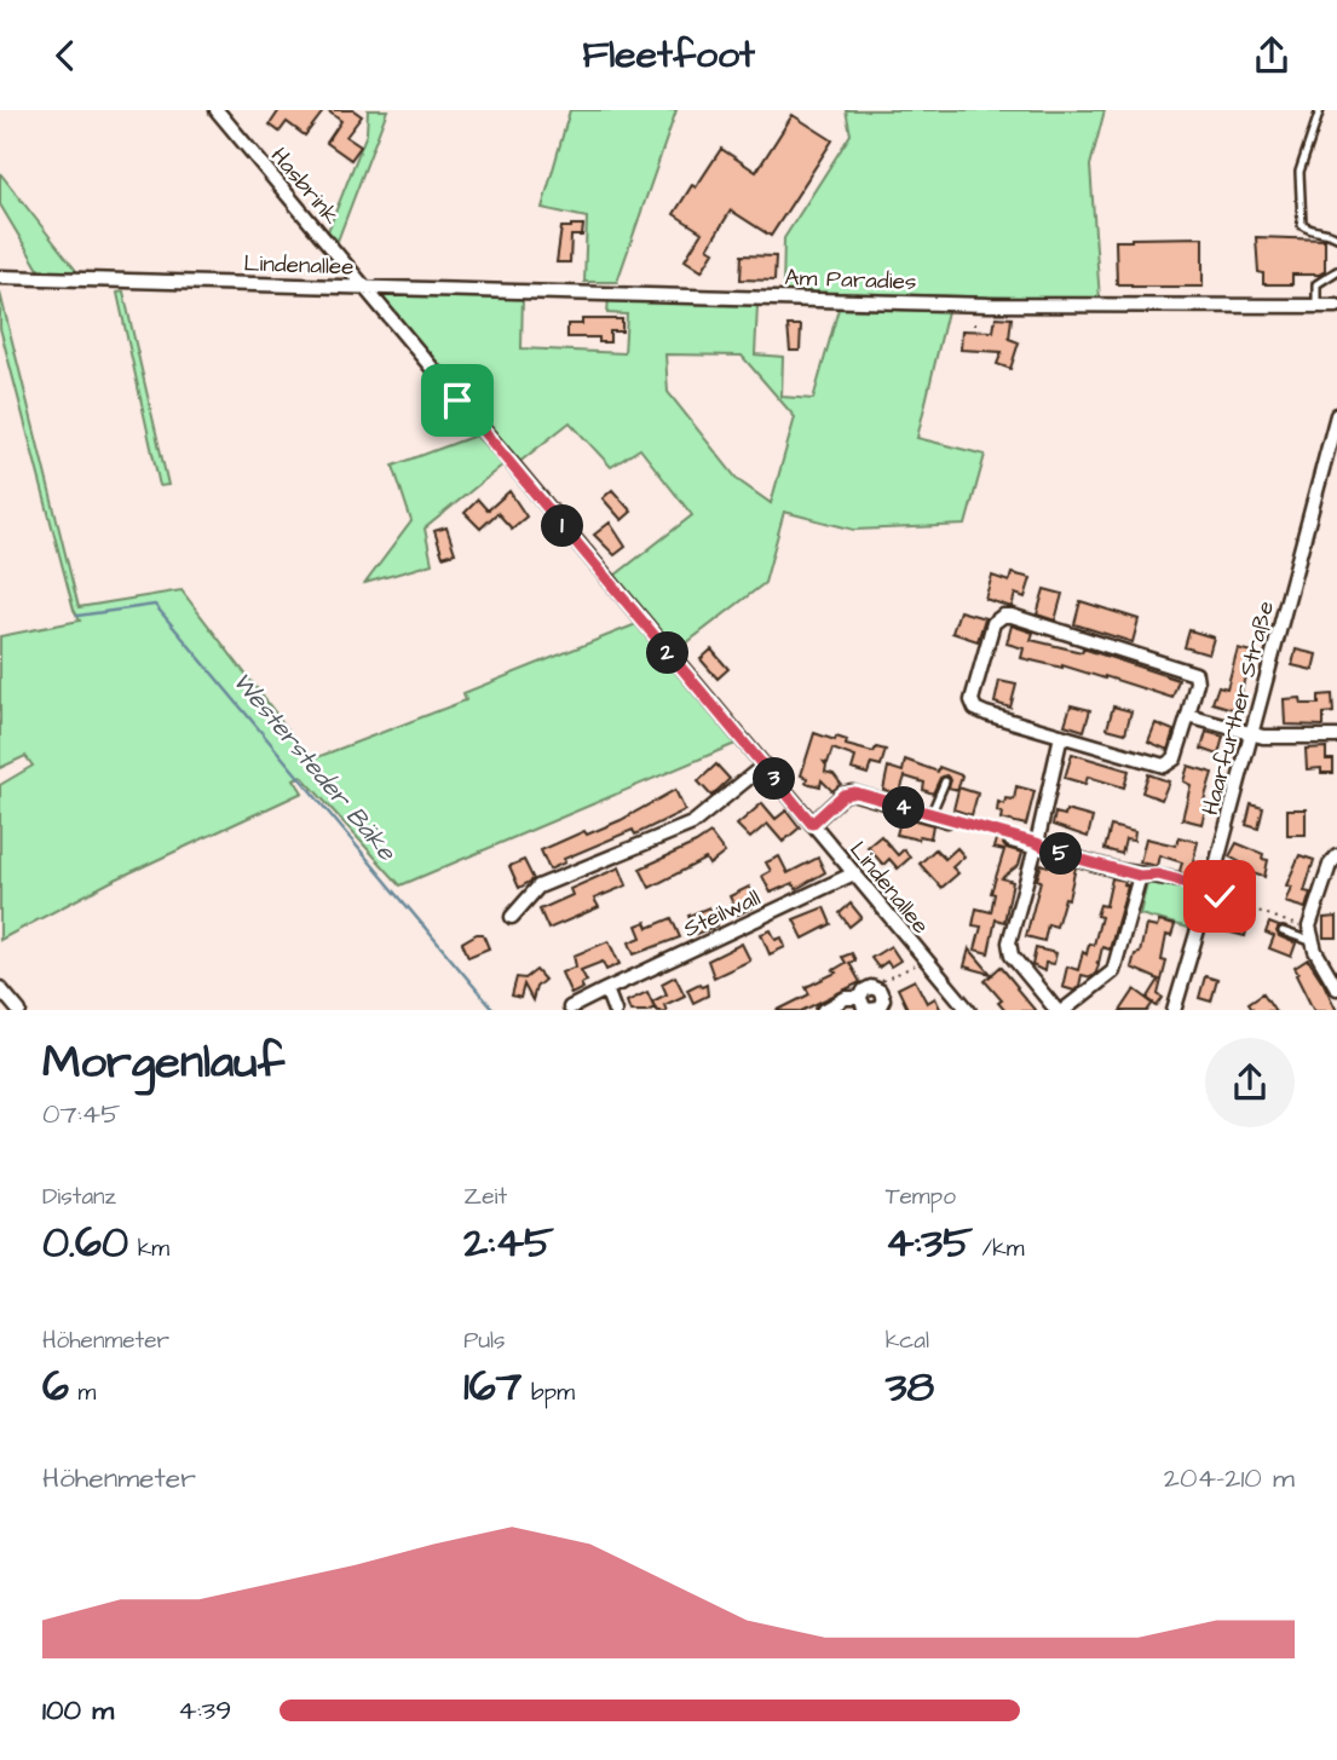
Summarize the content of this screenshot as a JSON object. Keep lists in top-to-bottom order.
{
  "streets": {
    "street": [
      "Hasbrink",
      "Lindenallee",
      "Am Paradies",
      "Haarfurther Straße",
      "Steilwall"
    ]
  },
  "crossings": [
    ["Hasbrink", "Lindenallee"],
    ["Hasbrink", "Am Paradies"],
    ["Lindenallee", "Am Paradies"],
    ["Lindenallee", "Steilwall"]
  ],
  "water": ["Westersteder Bäke"],
  "page": {
    "header": "Fleetfoot",
    "pins": [
      "1",
      "2",
      "3",
      "4",
      "5"
    ],
    "heading": ["Morgenlauf", "07:45"],
    "stats": [
      ["Distanz", "0.60 km"],
      ["Zeit", "2:45"],
      ["Tempo", "4:35 /km"],
      ["Höhenmeter", "6 m"],
      ["Puls", "167 bpm"],
      ["kcal", "38"]
    ],
    "chart": ["Höhenmeter", "204–210 m"],
    "list": [
      {
        "name": "100 m",
        "note": "4:39"
      }
    ]
  }
}
